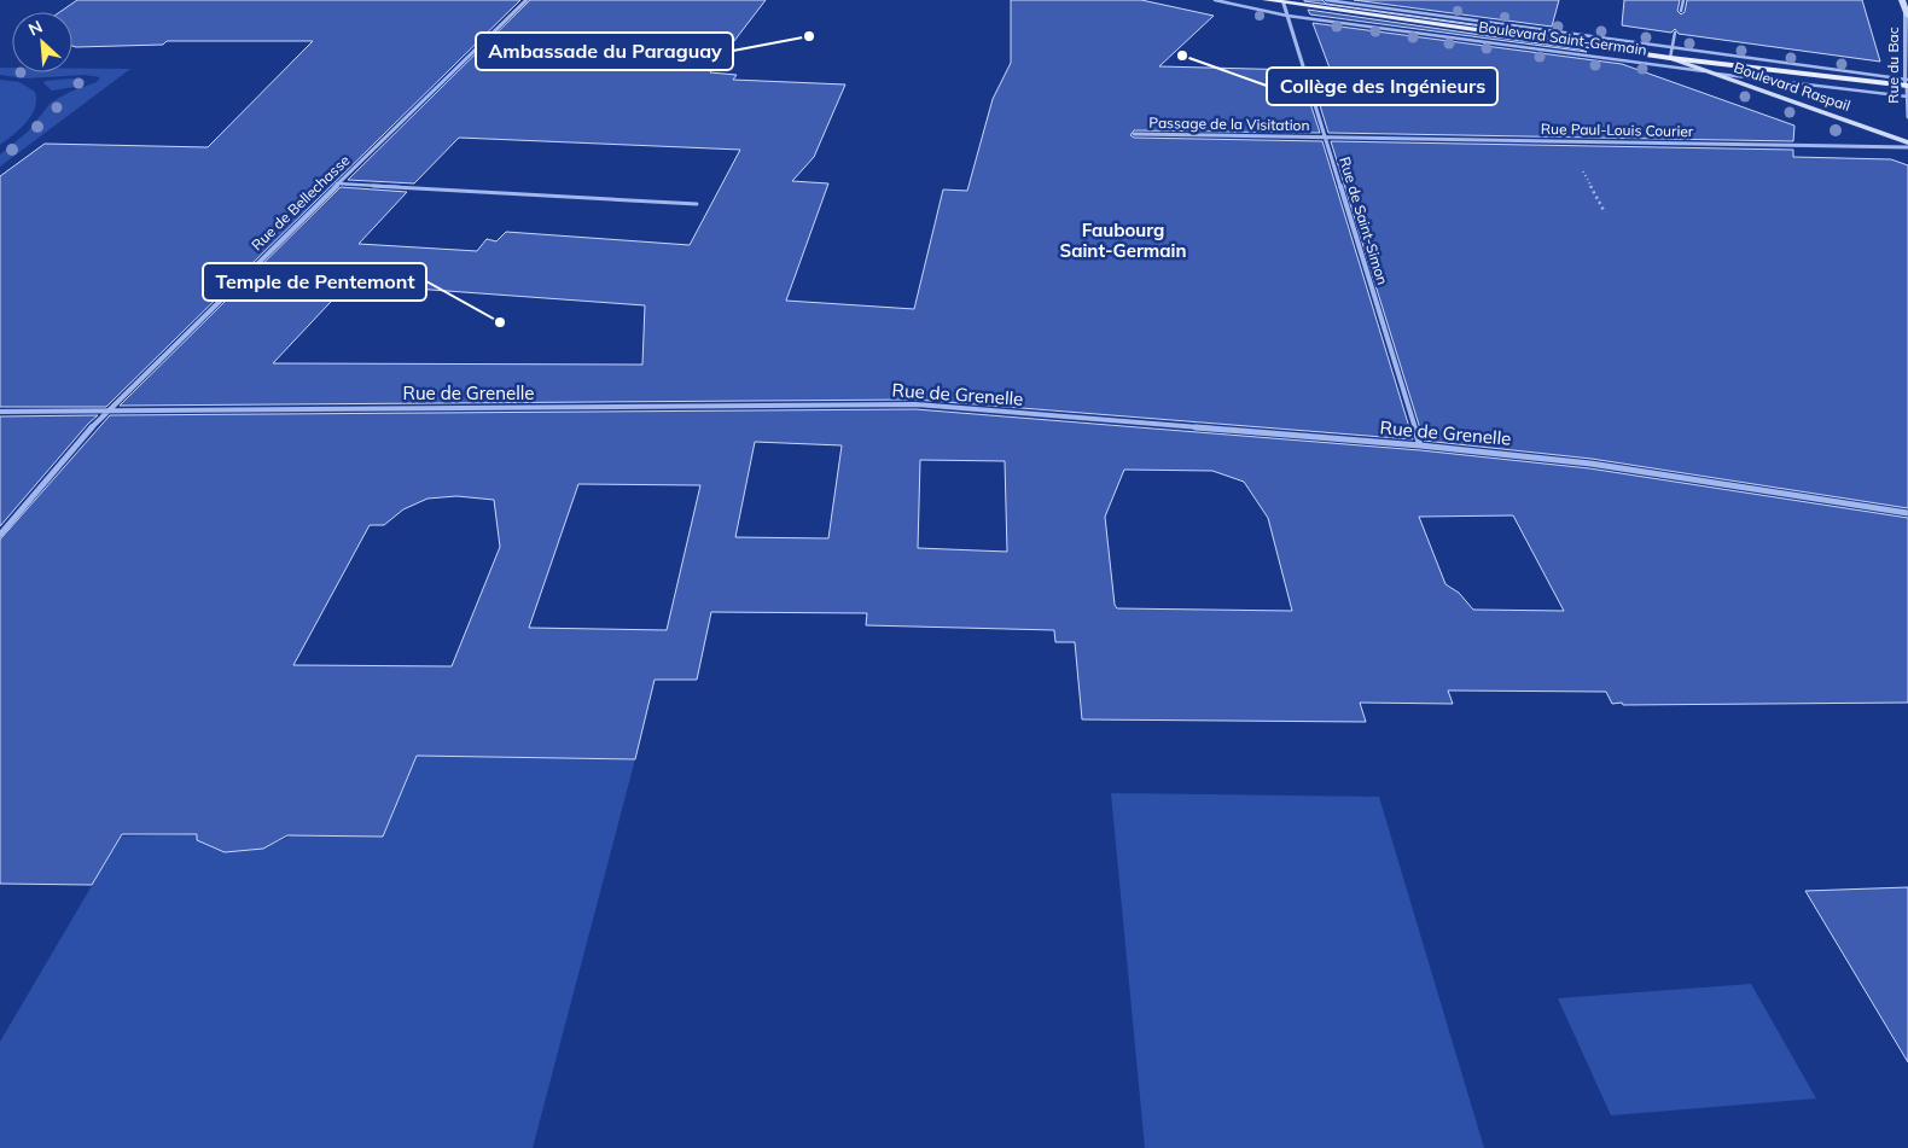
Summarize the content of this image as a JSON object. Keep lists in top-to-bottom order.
{
  "streets": {
    "main road": ["Boulevard Saint-Germain", "Rue du Bac", "Boulevard Raspail"],
    "street": [
      "Passage de la Visitation",
      "Rue Paul-Louis Courier",
      "Rue de Bellechasse",
      "Rue de Saint-Simon",
      "Rue de Grenelle"
    ]
  },
  "crossings": [
    ["Boulevard Saint-Germain", "Rue du Bac"],
    ["Boulevard Saint-Germain", "Boulevard Raspail"],
    ["Boulevard Saint-Germain", "Rue de Saint-Simon"],
    ["Passage de la Visitation", "Rue Paul-Louis Courier"],
    ["Passage de la Visitation", "Rue de Saint-Simon"],
    ["Rue Paul-Louis Courier", "Rue de Saint-Simon"],
    ["Rue de Bellechasse", "Rue de Grenelle"],
    ["Rue de Saint-Simon", "Rue de Grenelle"]
  ],
  "districts": ["Faubourg Saint-Germain"],
  "places": ["Ambassade du Paraguay", "Collège des Ingénieurs", "Temple de Pentemont"],
  "north": "top left"
}
